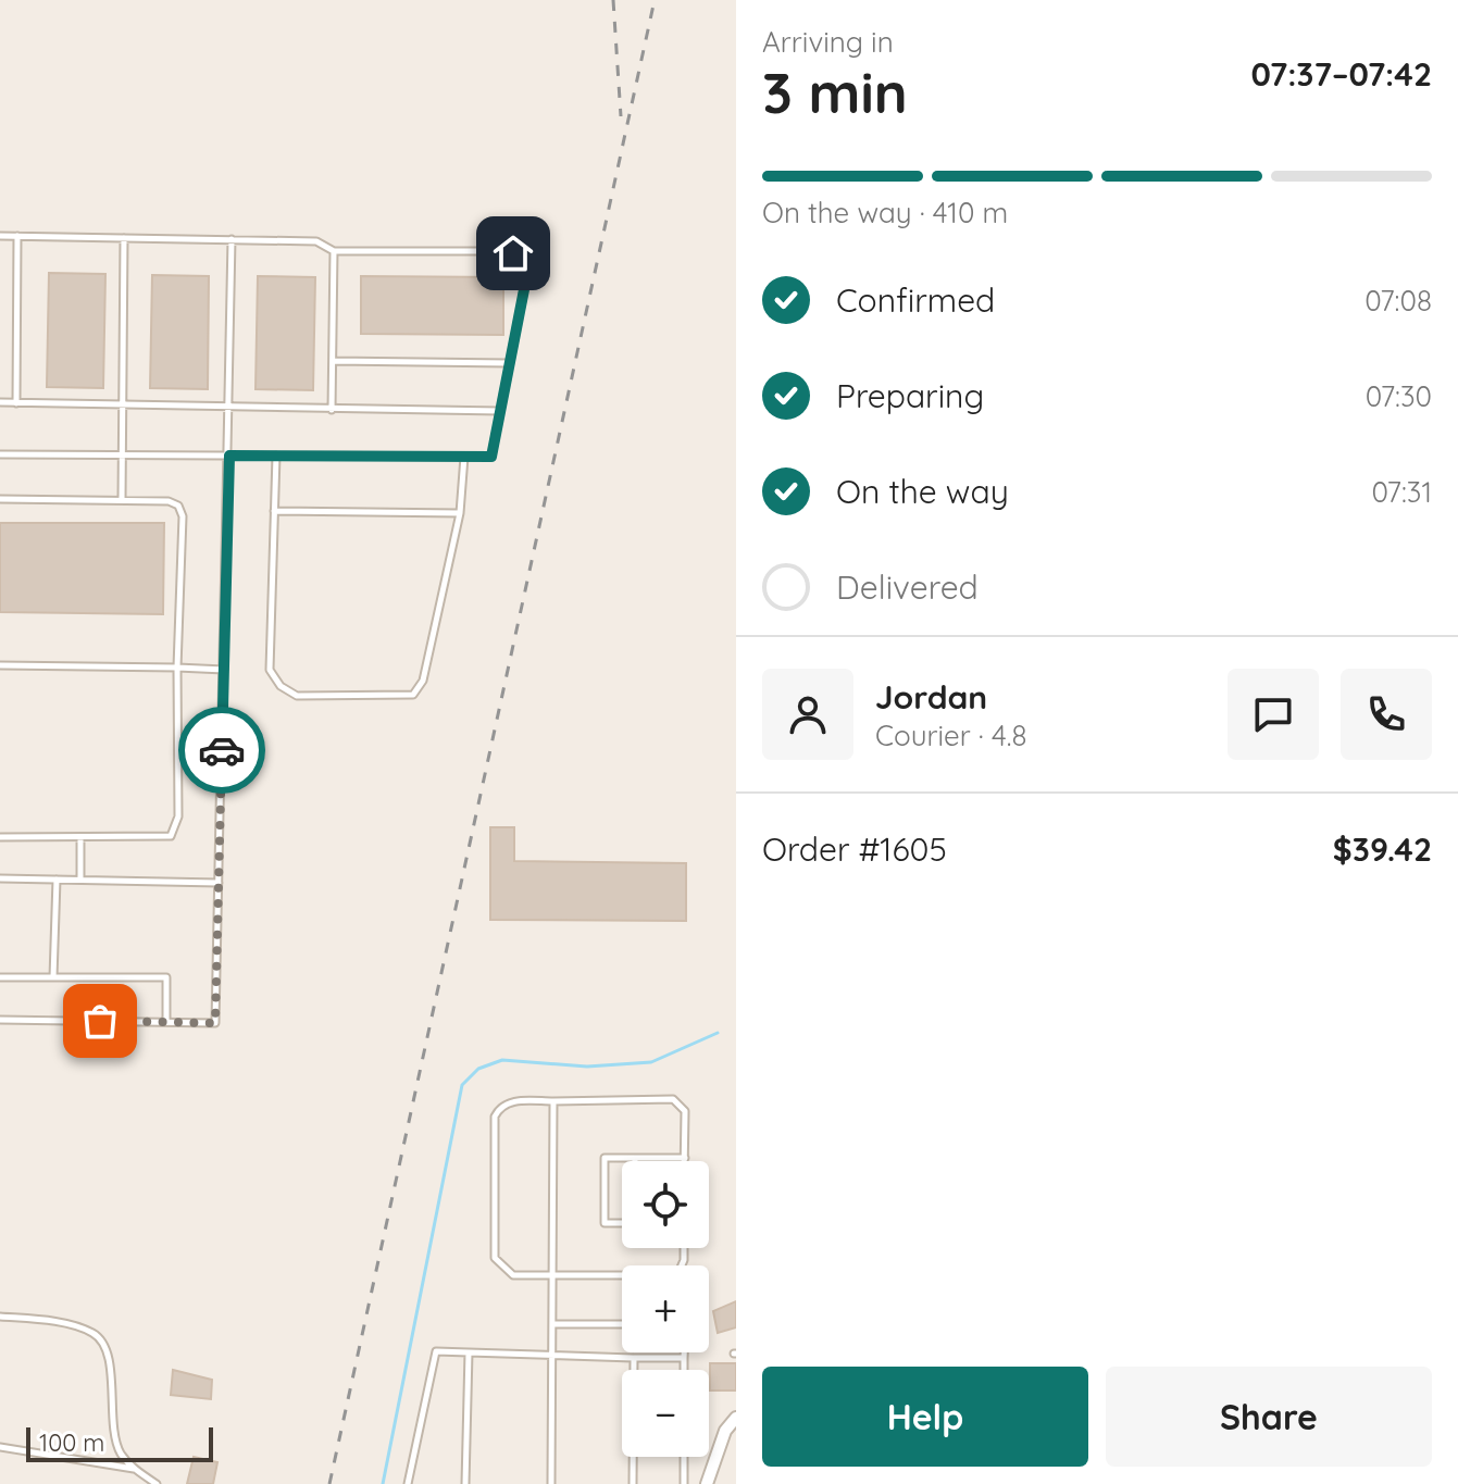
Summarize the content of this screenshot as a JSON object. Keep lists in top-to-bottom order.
{
  "scale_bar": "100 m",
  "page": {
    "heading": ["3 min", "Arriving in", "07:37–07:42"],
    "panel": [
      "Jordan",
      "Courier · 4.8",
      "Order #1605",
      "$39.42"
    ],
    "bar": "On the way · 410 m",
    "list": [
      ["Confirmed", "07:08"],
      ["Preparing", "07:30"],
      ["On the way", "07:31"],
      "Delivered"
    ],
    "map_buttons": ["+", "−"],
    "buttons": ["Help", "Share"],
    "scale": "100 m"
  }
}
